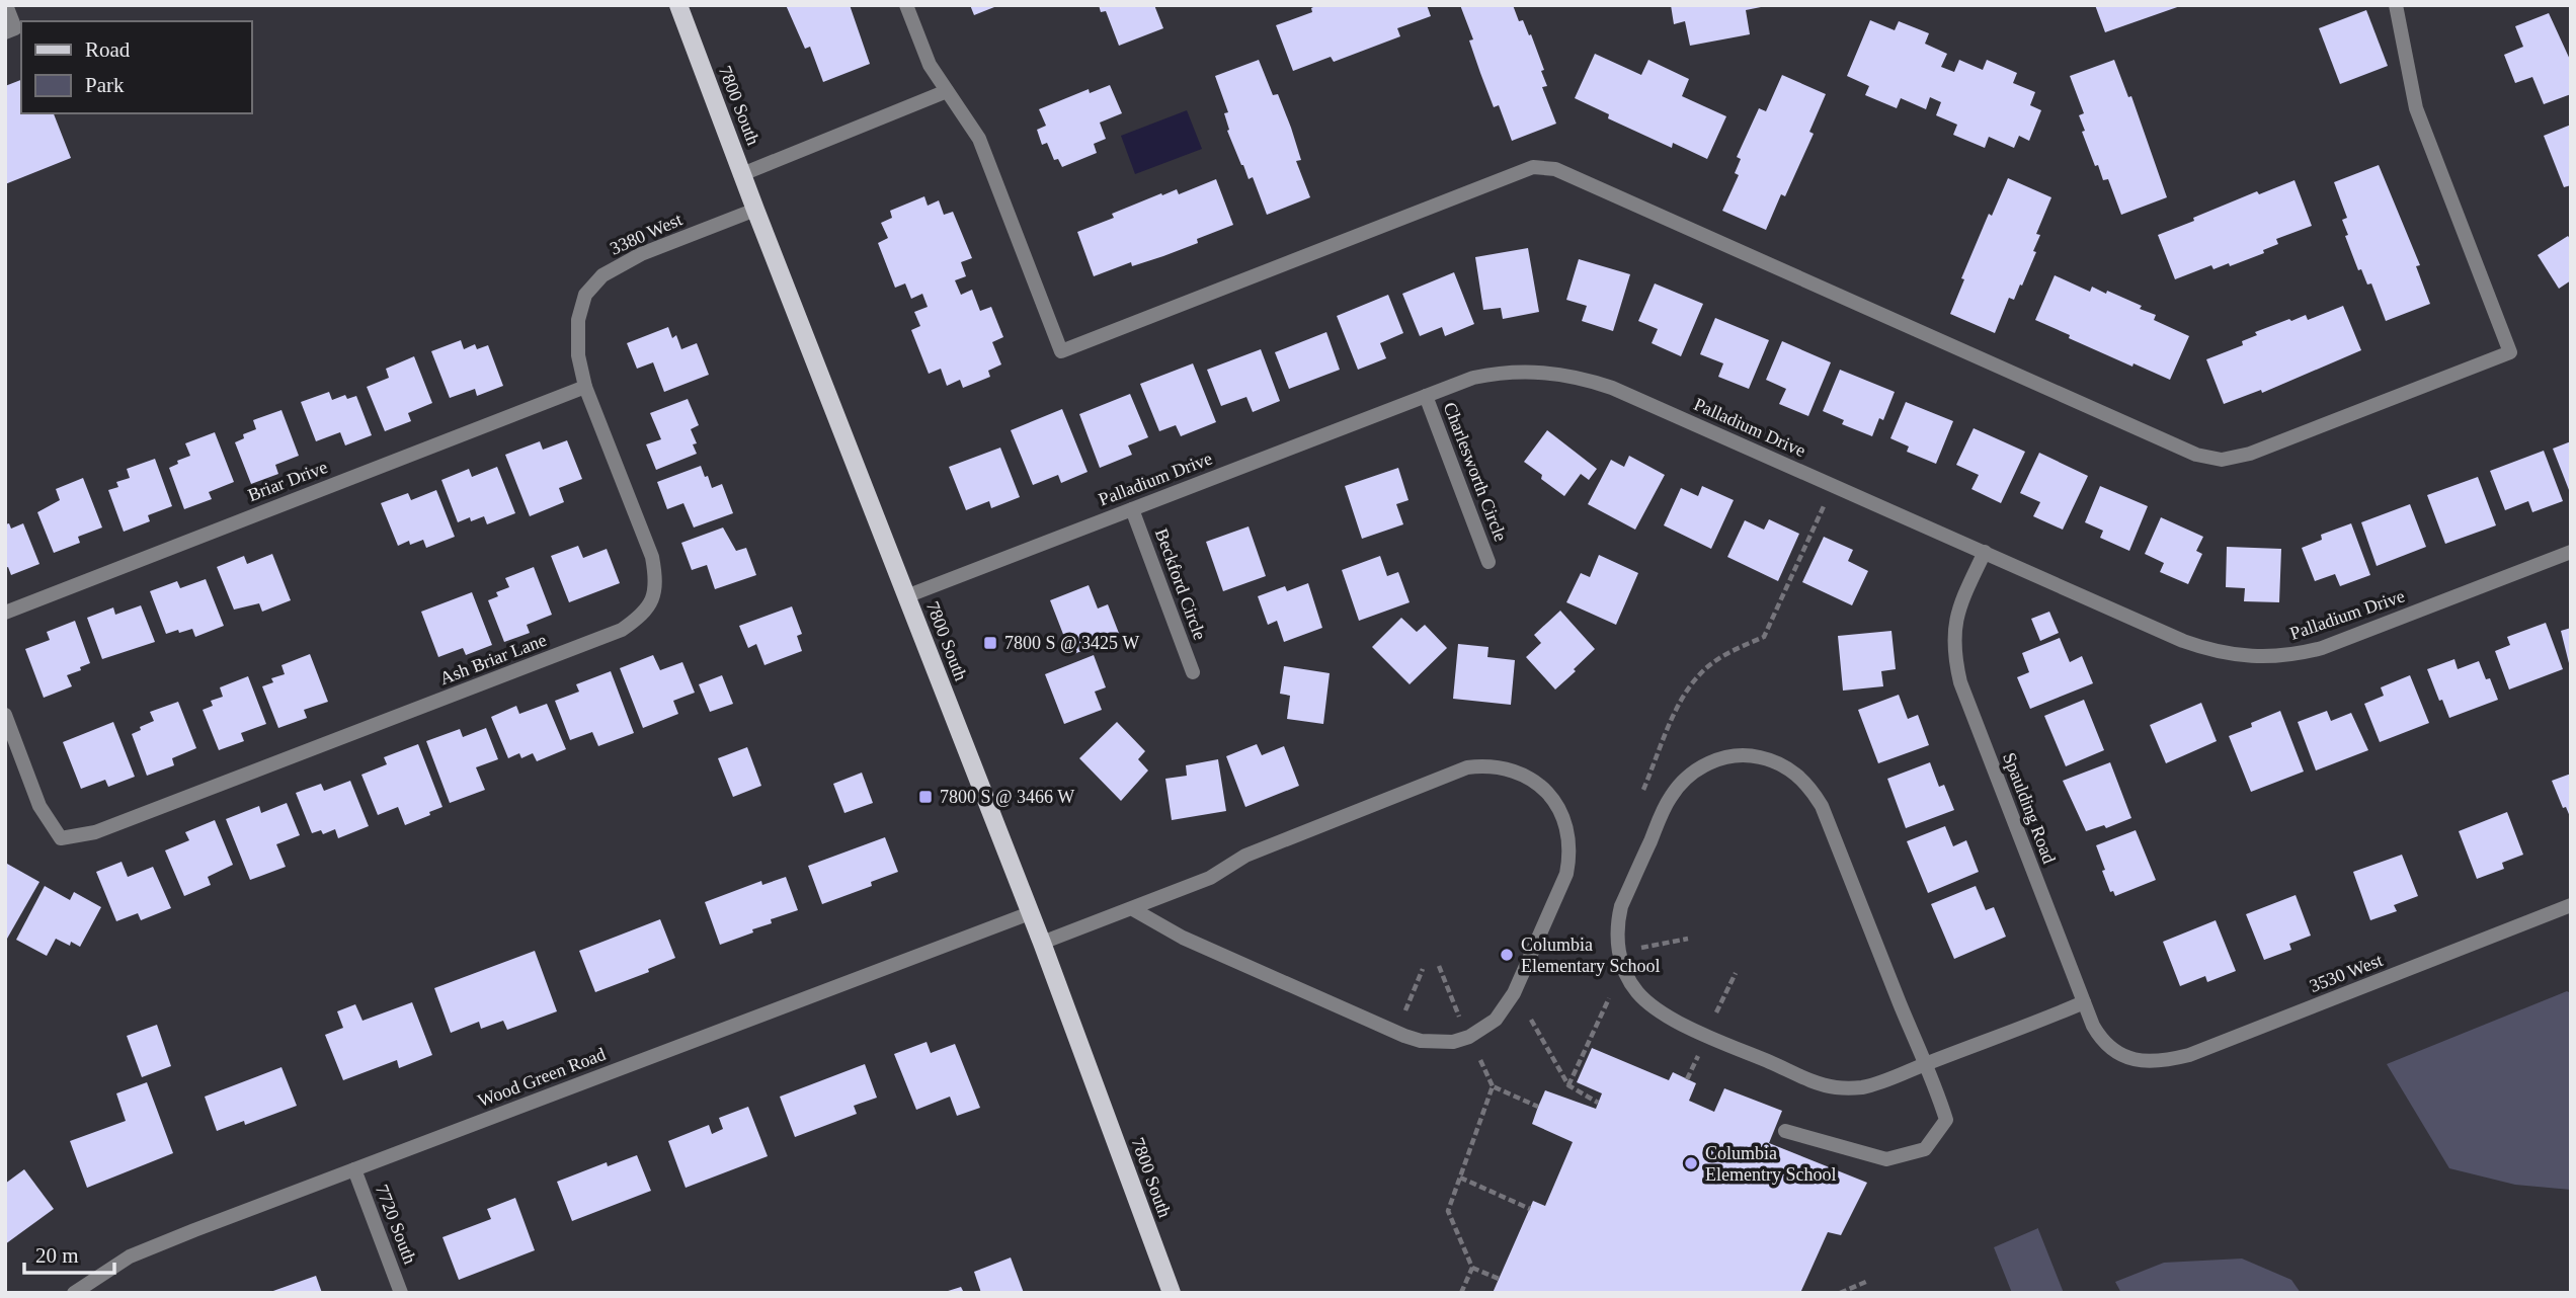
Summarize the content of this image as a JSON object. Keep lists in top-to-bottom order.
{
  "streets": {
    "main road": ["7800 South"],
    "street": [
      "3380 West",
      "Palladium Drive",
      "Charlesworth Circle",
      "Briar Drive",
      "Beckford Circle",
      "Ash Briar Lane",
      "Spaulding Road",
      "3530 West",
      "Wood Green Road",
      "7720 South"
    ]
  },
  "crossings": [
    ["7800 South", "3380 West"],
    ["7800 South", "Palladium Drive"],
    ["7800 South", "Wood Green Road"],
    ["3380 West", "Ash Briar Lane"],
    ["Palladium Drive", "Charlesworth Circle"],
    ["Palladium Drive", "Beckford Circle"],
    ["Palladium Drive", "Spaulding Road"],
    ["Briar Drive", "Ash Briar Lane"],
    ["Spaulding Road", "3530 West"],
    ["Wood Green Road", "7720 South"]
  ],
  "places": {
    "transit": ["7800 S @ 3425 W", "7800 S @ 3466 W"],
    "other": ["Columbia Elementary School", "Columbia Elementry School"]
  },
  "legend": ["Road", "Park"],
  "scale_bar": "20 m"
}
